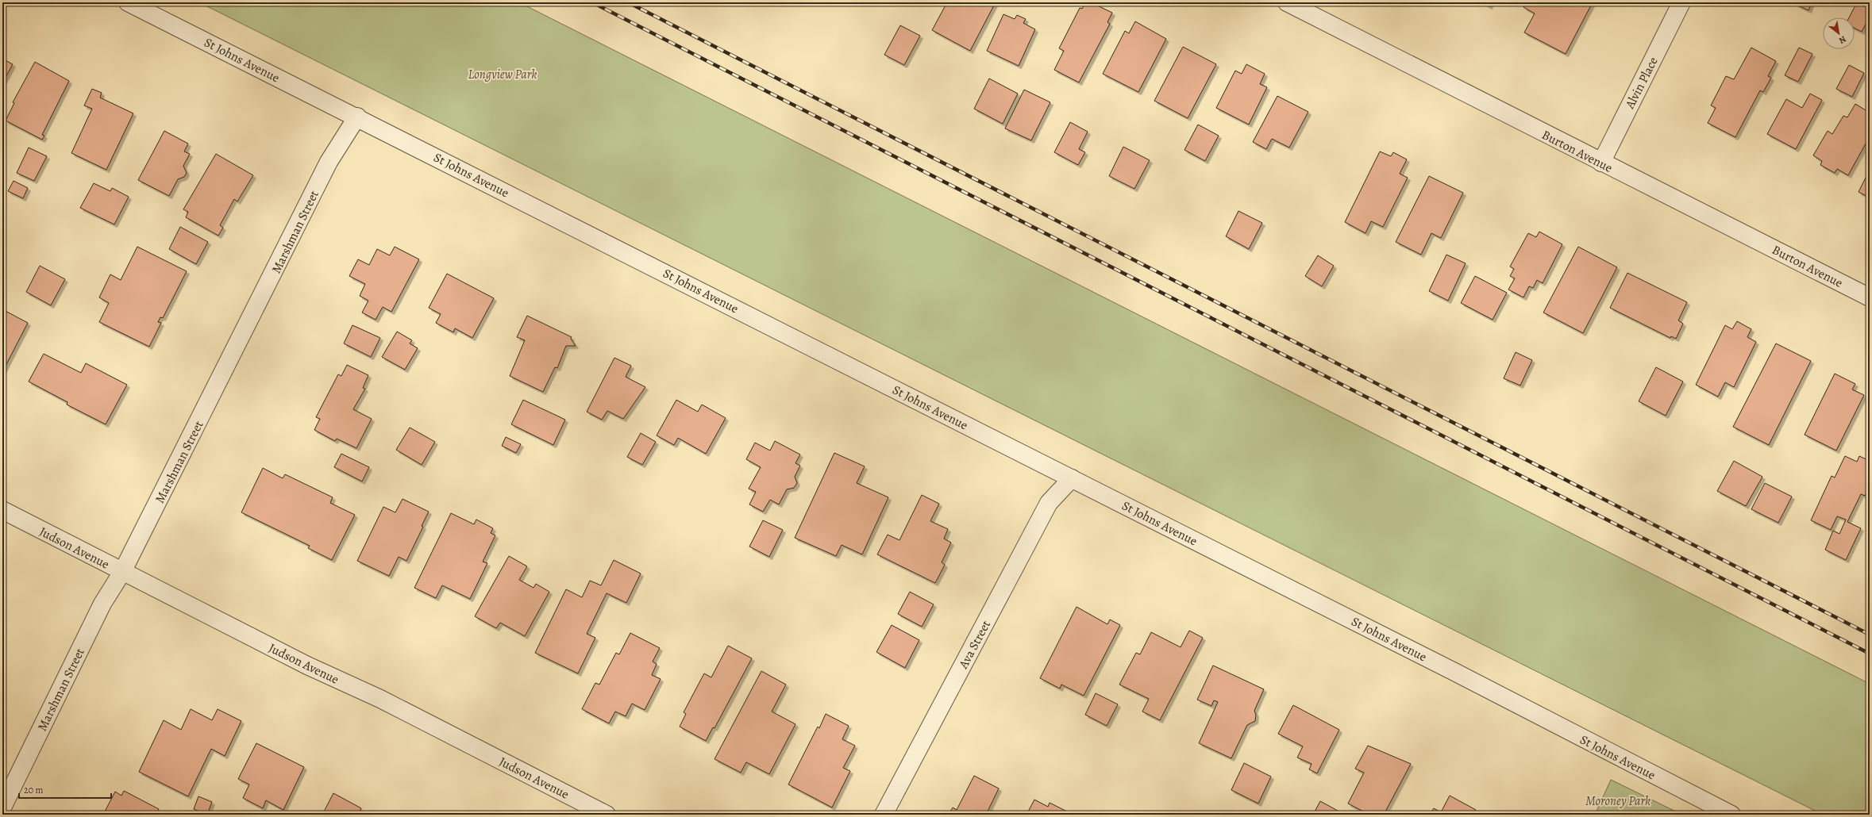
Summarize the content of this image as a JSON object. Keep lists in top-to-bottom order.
{
  "streets": {
    "street": [
      "St Johns Avenue",
      "Alvin Place",
      "Burton Avenue",
      "Marshman Street",
      "Judson Avenue",
      "Ava Street"
    ]
  },
  "crossings": [
    ["St Johns Avenue", "Marshman Street"],
    ["St Johns Avenue", "Ava Street"],
    ["Alvin Place", "Burton Avenue"],
    ["Marshman Street", "Judson Avenue"]
  ],
  "parks": ["Longview Park", "Moroney Park"],
  "scale_bar": "20 m",
  "north": "bottom right"
}
